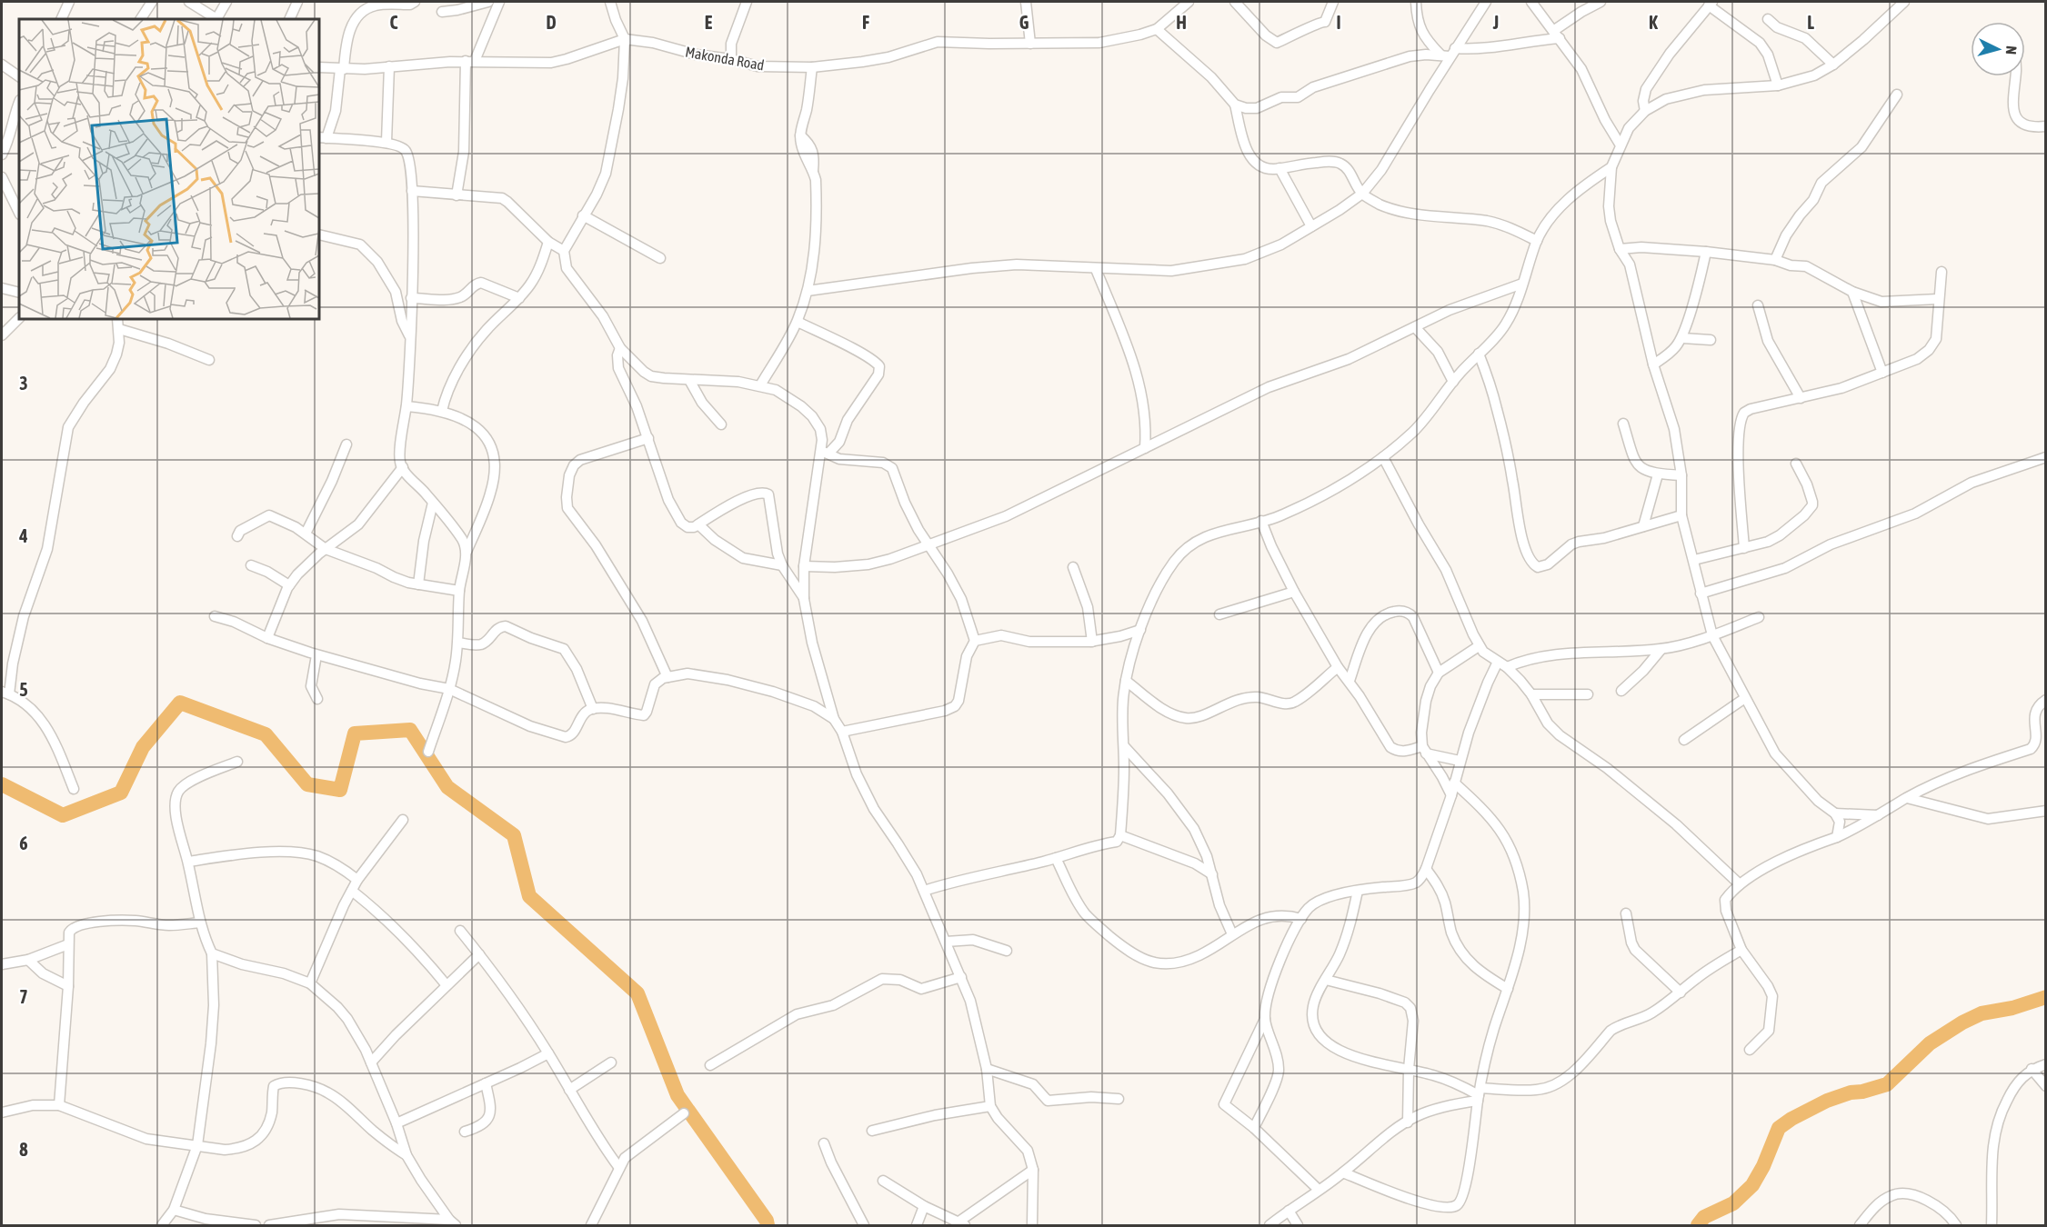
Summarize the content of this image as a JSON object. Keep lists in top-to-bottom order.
{
  "streets": {
    "street": ["Makonda Road"]
  },
  "north": "right",
  "grid": {
    "columns": [
      "C",
      "D",
      "E",
      "F",
      "G",
      "H",
      "I",
      "J",
      "K",
      "L"
    ],
    "rows": [
      "3",
      "4",
      "5",
      "6",
      "7",
      "8"
    ]
  }
}
